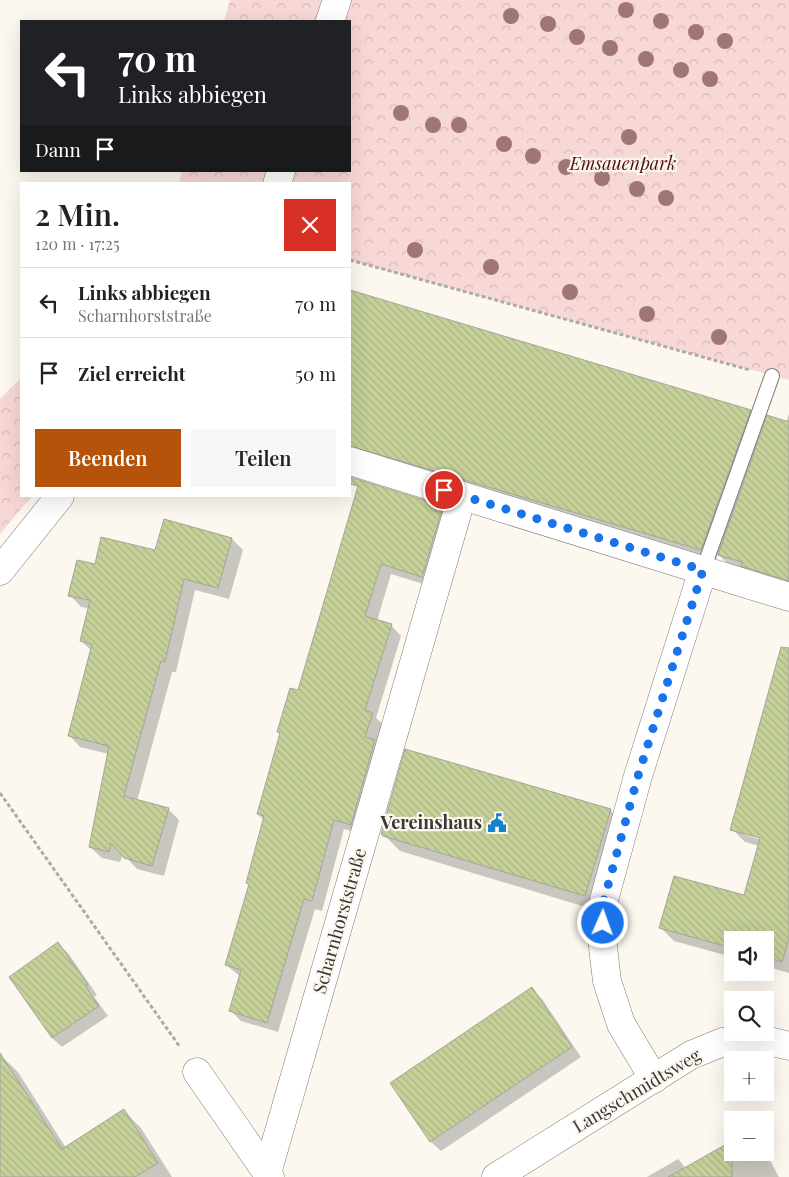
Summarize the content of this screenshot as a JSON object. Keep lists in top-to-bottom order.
{
  "streets": {
    "street": ["Scharnhorststraße", "Langschmidtsweg"]
  },
  "parks": ["Emsauenpark"],
  "places": {
    "public building": ["Vereinshaus"]
  },
  "page": {
    "turn": ["70 m", "Links abbiegen"],
    "then": "Dann",
    "heading": ["2 Min.", "120 m · 17:25"],
    "list": [
      {
        "name": "Links abbiegen",
        "note": "Scharnhorststraße",
        "value": "70 m"
      },
      {
        "name": "Ziel erreicht",
        "value": "50 m"
      }
    ],
    "buttons": ["Beenden", "Teilen"],
    "map_buttons": ["+", "−"]
  }
}
